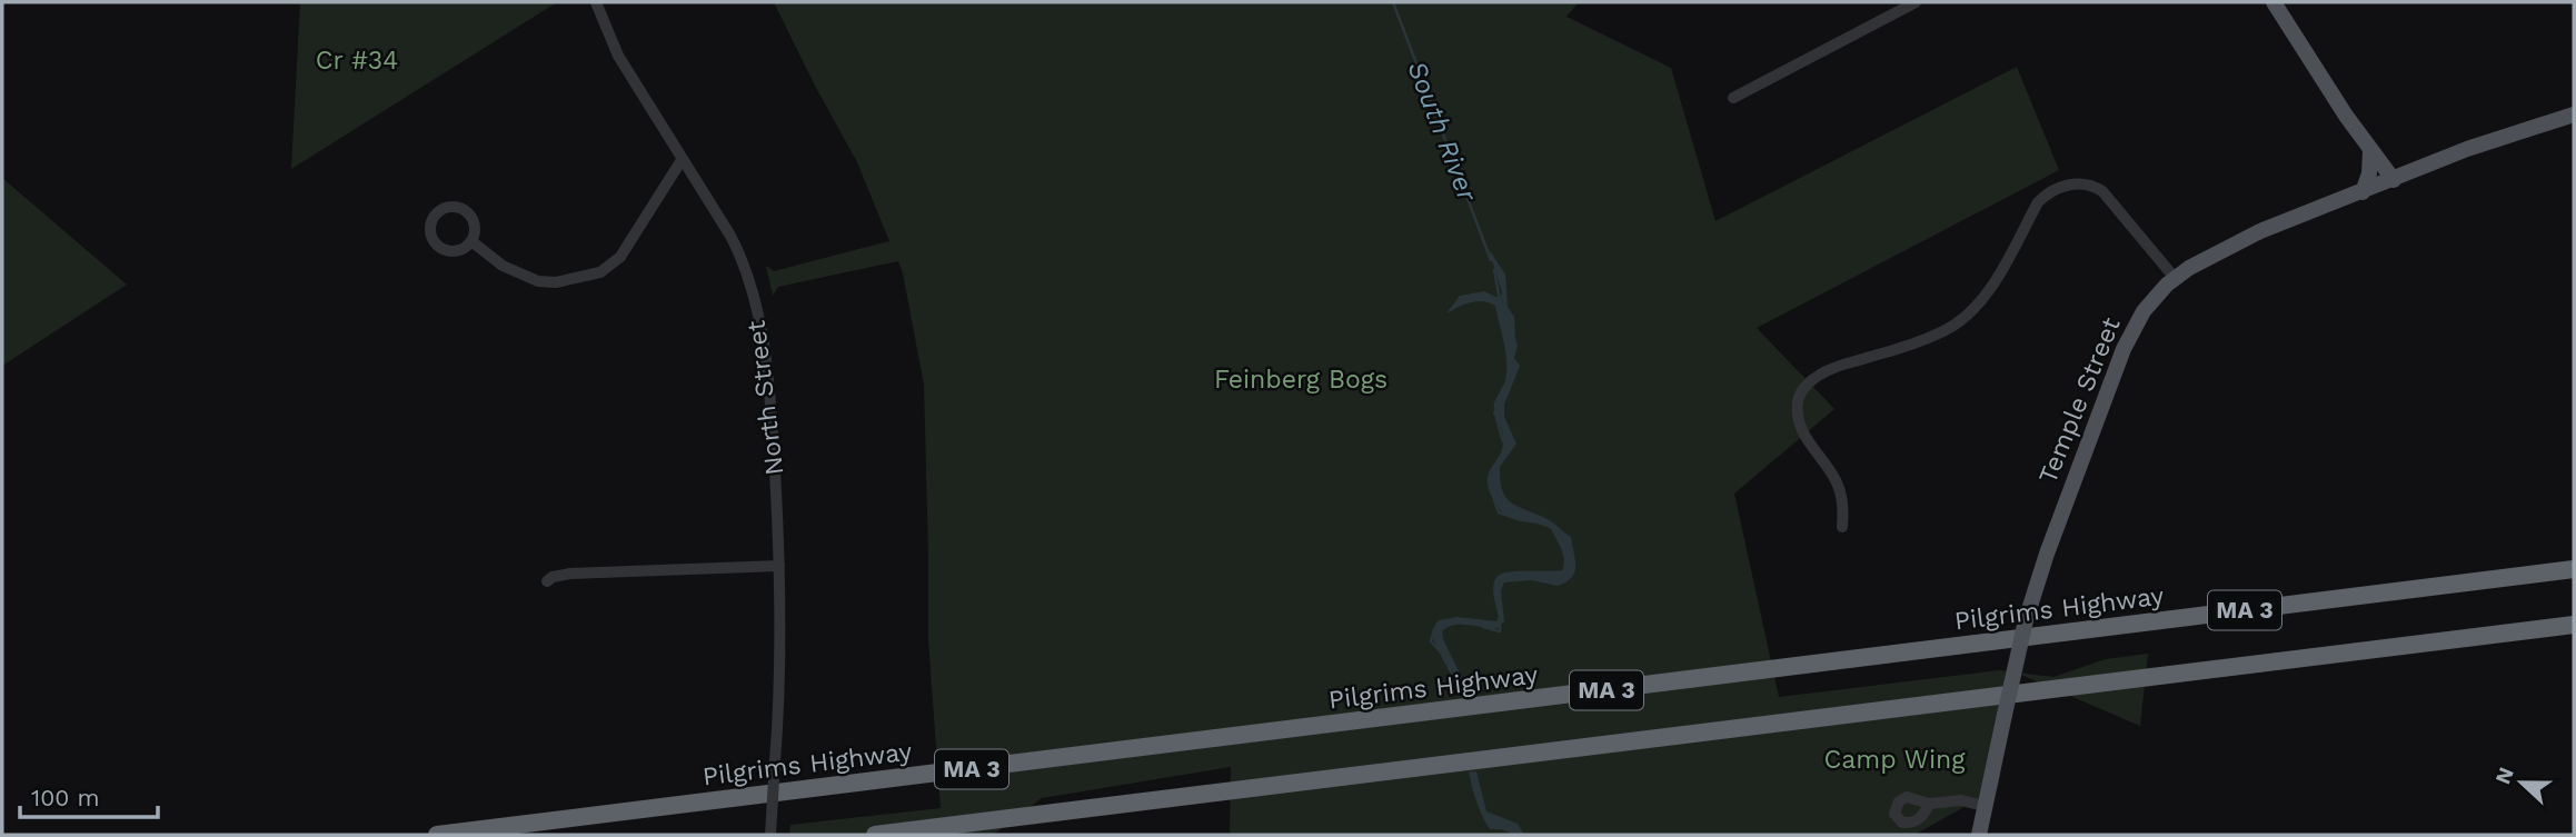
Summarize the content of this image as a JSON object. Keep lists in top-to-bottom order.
{
  "streets": {
    "highway": ["Pilgrims Highway", "MA 3"],
    "main road": ["Temple Street"],
    "street": ["North Street"]
  },
  "water": ["South River"],
  "parks": ["Cr #34", "Feinberg Bogs", "Camp Wing"],
  "scale_bar": "100 m",
  "north": "left"
}
